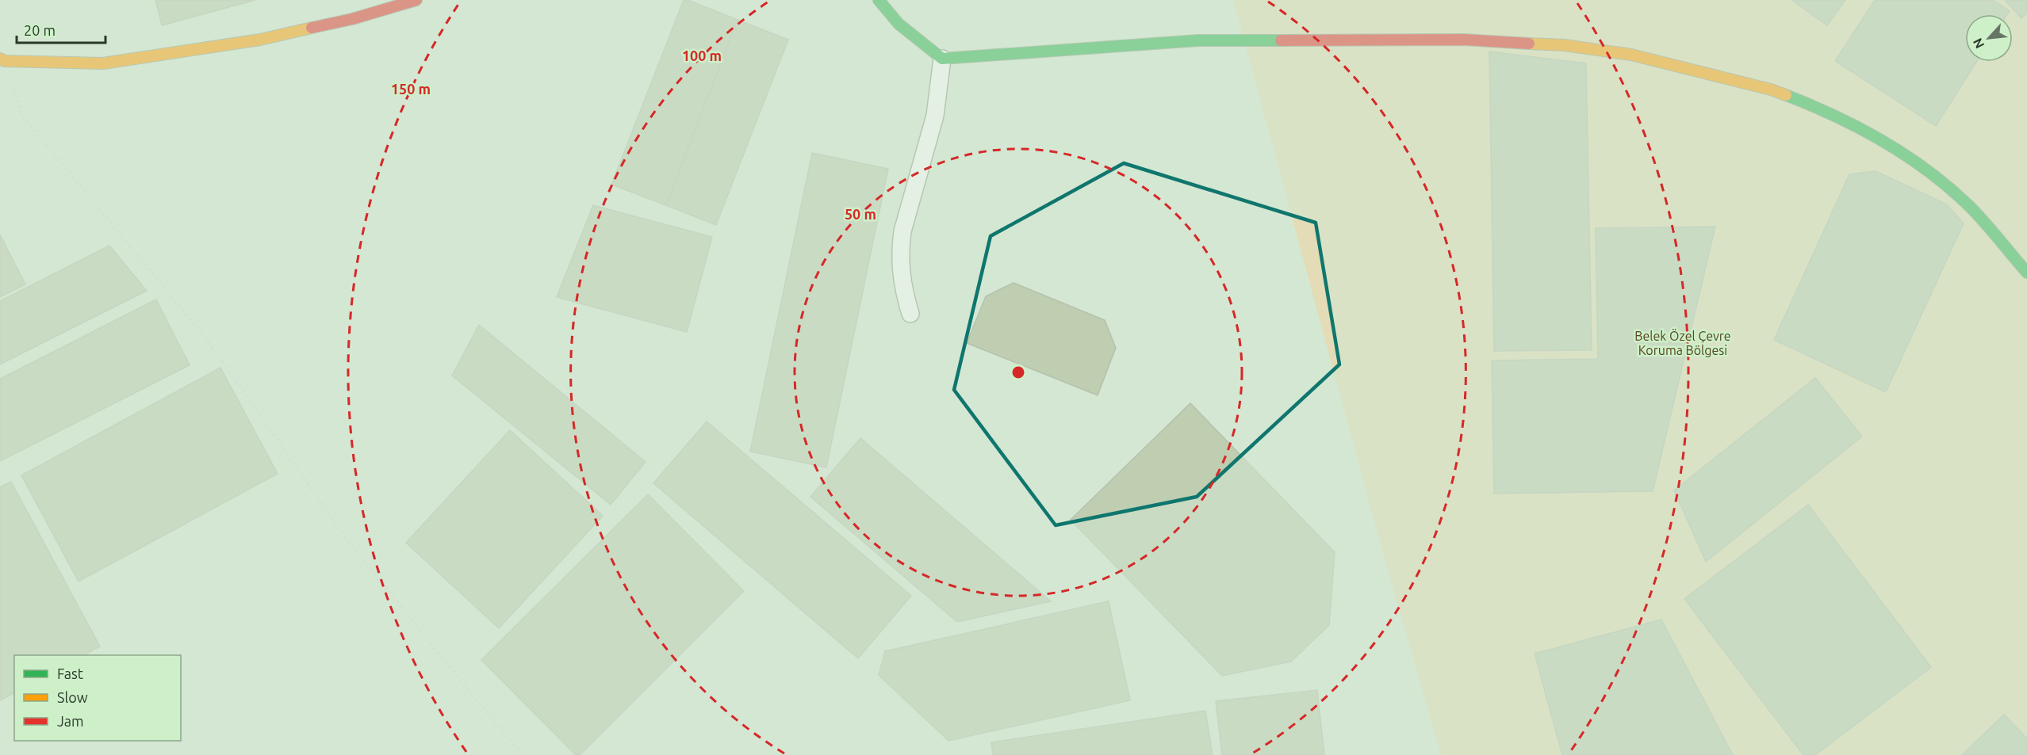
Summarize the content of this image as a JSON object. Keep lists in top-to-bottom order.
{
  "parks": ["Belek Özel Çevre Koruma Bölgesi"],
  "legend": ["Fast", "Slow", "Jam"],
  "scale_bar": "20 m",
  "north": "bottom left",
  "rings": ["100 m", "150 m", "50 m"]
}
